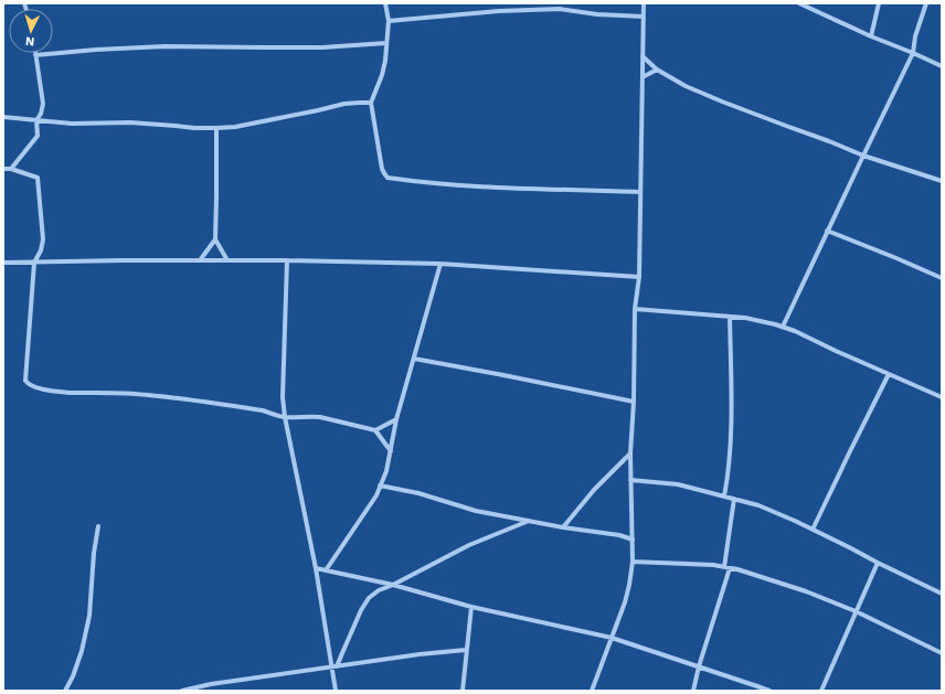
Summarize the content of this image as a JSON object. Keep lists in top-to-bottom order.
{
  "north": "bottom"
}
